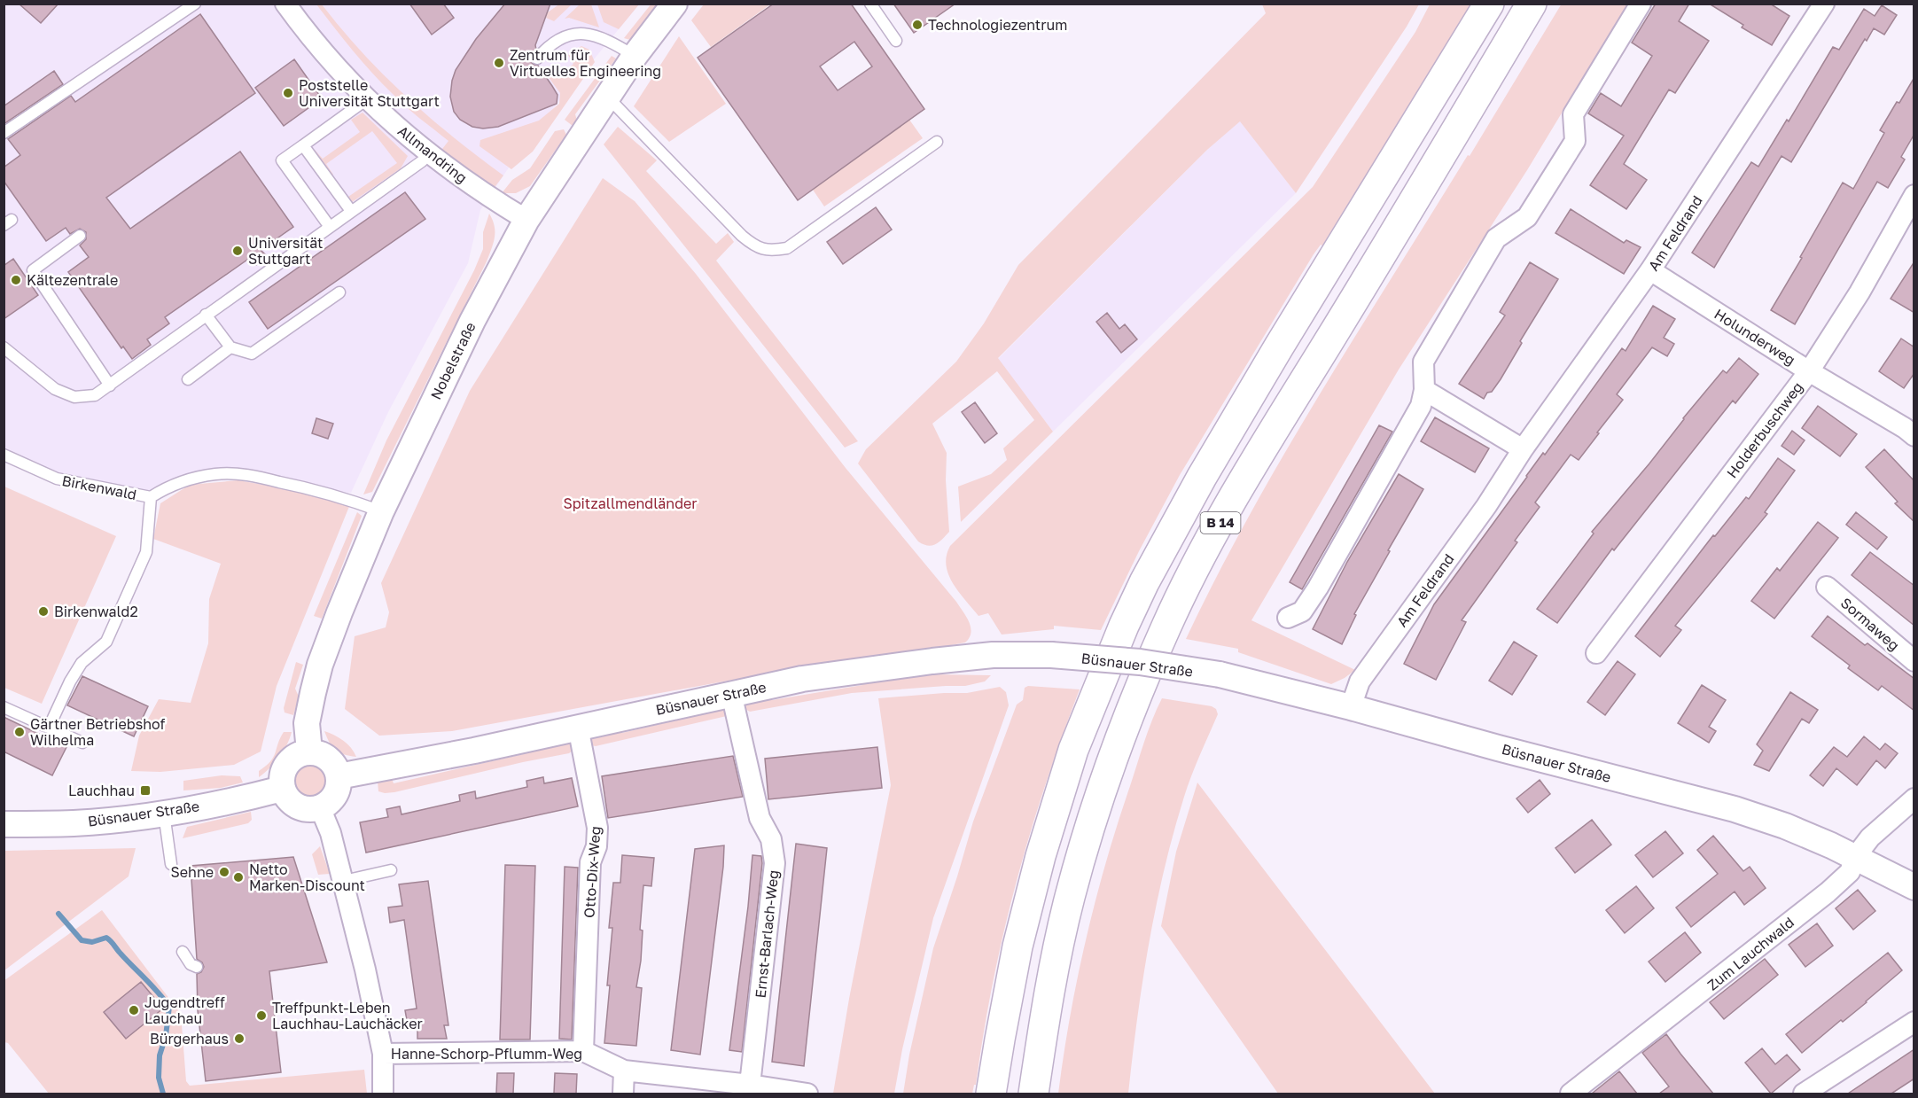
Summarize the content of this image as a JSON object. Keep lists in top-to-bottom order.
{
  "streets": {
    "highway": ["B 14"],
    "street": [
      "Allmandring",
      "Am Feldrand",
      "Holunderweg",
      "Nobelstraße",
      "Holderbuschweg",
      "Sormaweg",
      "Büsnauer Straße",
      "Otto-Dix-Weg",
      "Ernst-Barlach-Weg",
      "Zum Lauchwald",
      "Hanne-Schorp-Pflumm-Weg"
    ],
    "lane": ["Birkenwald"]
  },
  "crossings": [
    ["Allmandring", "Nobelstraße"],
    ["Am Feldrand", "Holunderweg"],
    ["Am Feldrand", "Büsnauer Straße"],
    ["Holunderweg", "Holderbuschweg"],
    ["Nobelstraße", "Birkenwald"],
    ["Nobelstraße", "Büsnauer Straße"],
    ["Büsnauer Straße", "Otto-Dix-Weg"],
    ["Büsnauer Straße", "Ernst-Barlach-Weg"],
    ["Büsnauer Straße", "Zum Lauchwald"],
    ["Otto-Dix-Weg", "Hanne-Schorp-Pflumm-Weg"],
    ["Ernst-Barlach-Weg", "Hanne-Schorp-Pflumm-Weg"]
  ],
  "parks": ["Spitzallmendländer"],
  "places": {
    "other": [
      "Technologiezentrum",
      "Zentrum für Virtuelles Engineering",
      "Poststelle Universität Stuttgart",
      "Universität Stuttgart",
      "Kältezentrale",
      "Birkenwald2",
      "Gärtner Betriebshof Wilhelma",
      "Sehne",
      "Netto Marken-Discount",
      "Jugendtreff Lauchau",
      "Treffpunkt-Leben Lauchhau-Lauchäcker",
      "Bürgerhaus"
    ],
    "transit": ["Lauchhau"]
  }
}
